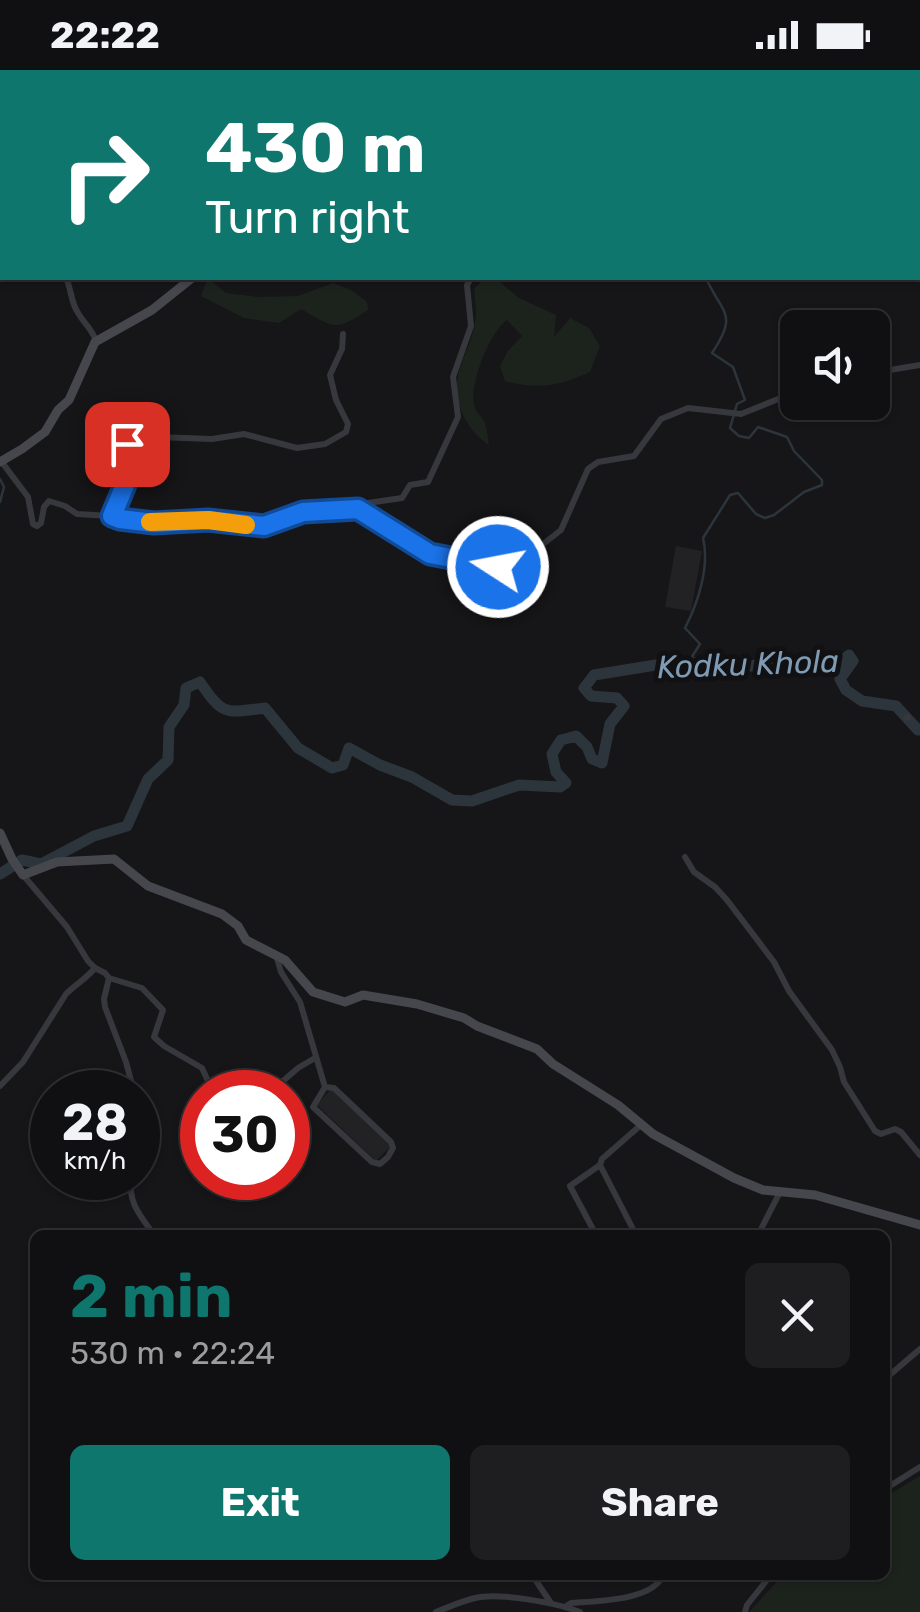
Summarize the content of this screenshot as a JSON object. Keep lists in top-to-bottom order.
{
  "water": ["Kodku Khola"],
  "page": {
    "status": "22:22",
    "turn": ["430 m", "Turn right"],
    "speed": "28 km/h",
    "limit": "30",
    "heading": ["2 min", "530 m · 22:24"],
    "buttons": ["Exit", "Share"]
  }
}
